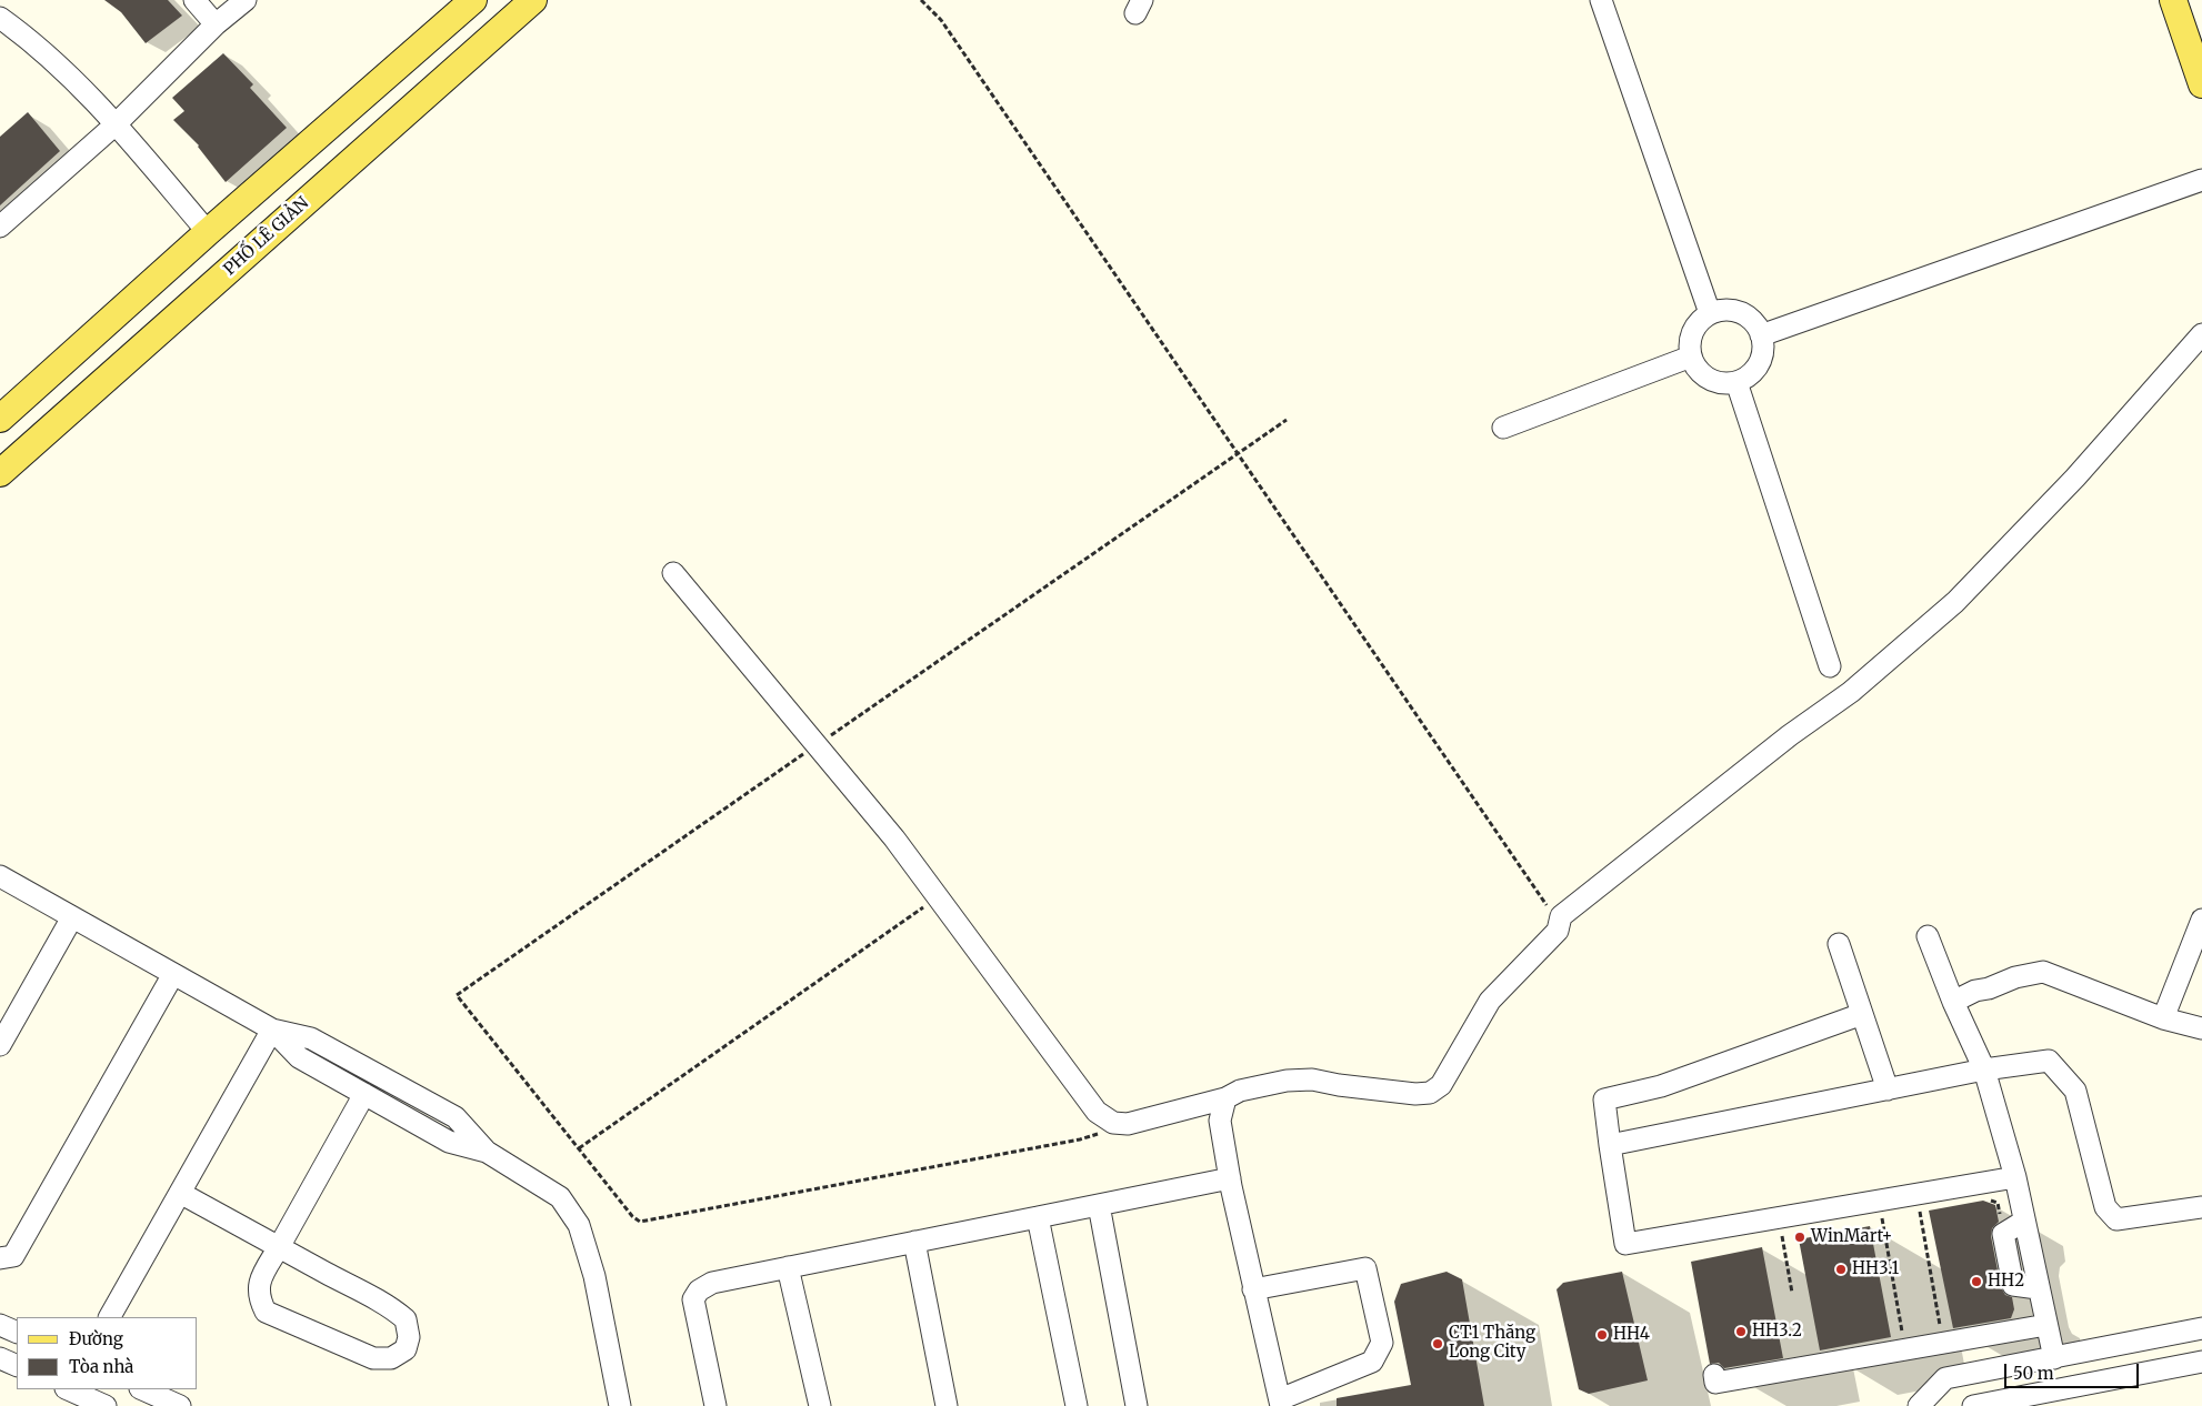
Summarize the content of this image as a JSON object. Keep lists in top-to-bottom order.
{
  "streets": {
    "main road": ["PHỐ LÊ GIẢN"]
  },
  "places": [
    "WinMart+",
    "HH3.1",
    "HH2",
    "HH3.2",
    "HH4",
    "CT1 Thăng Long City"
  ],
  "legend": ["Đường", "Tòa nhà"],
  "scale_bar": "50 m"
}
